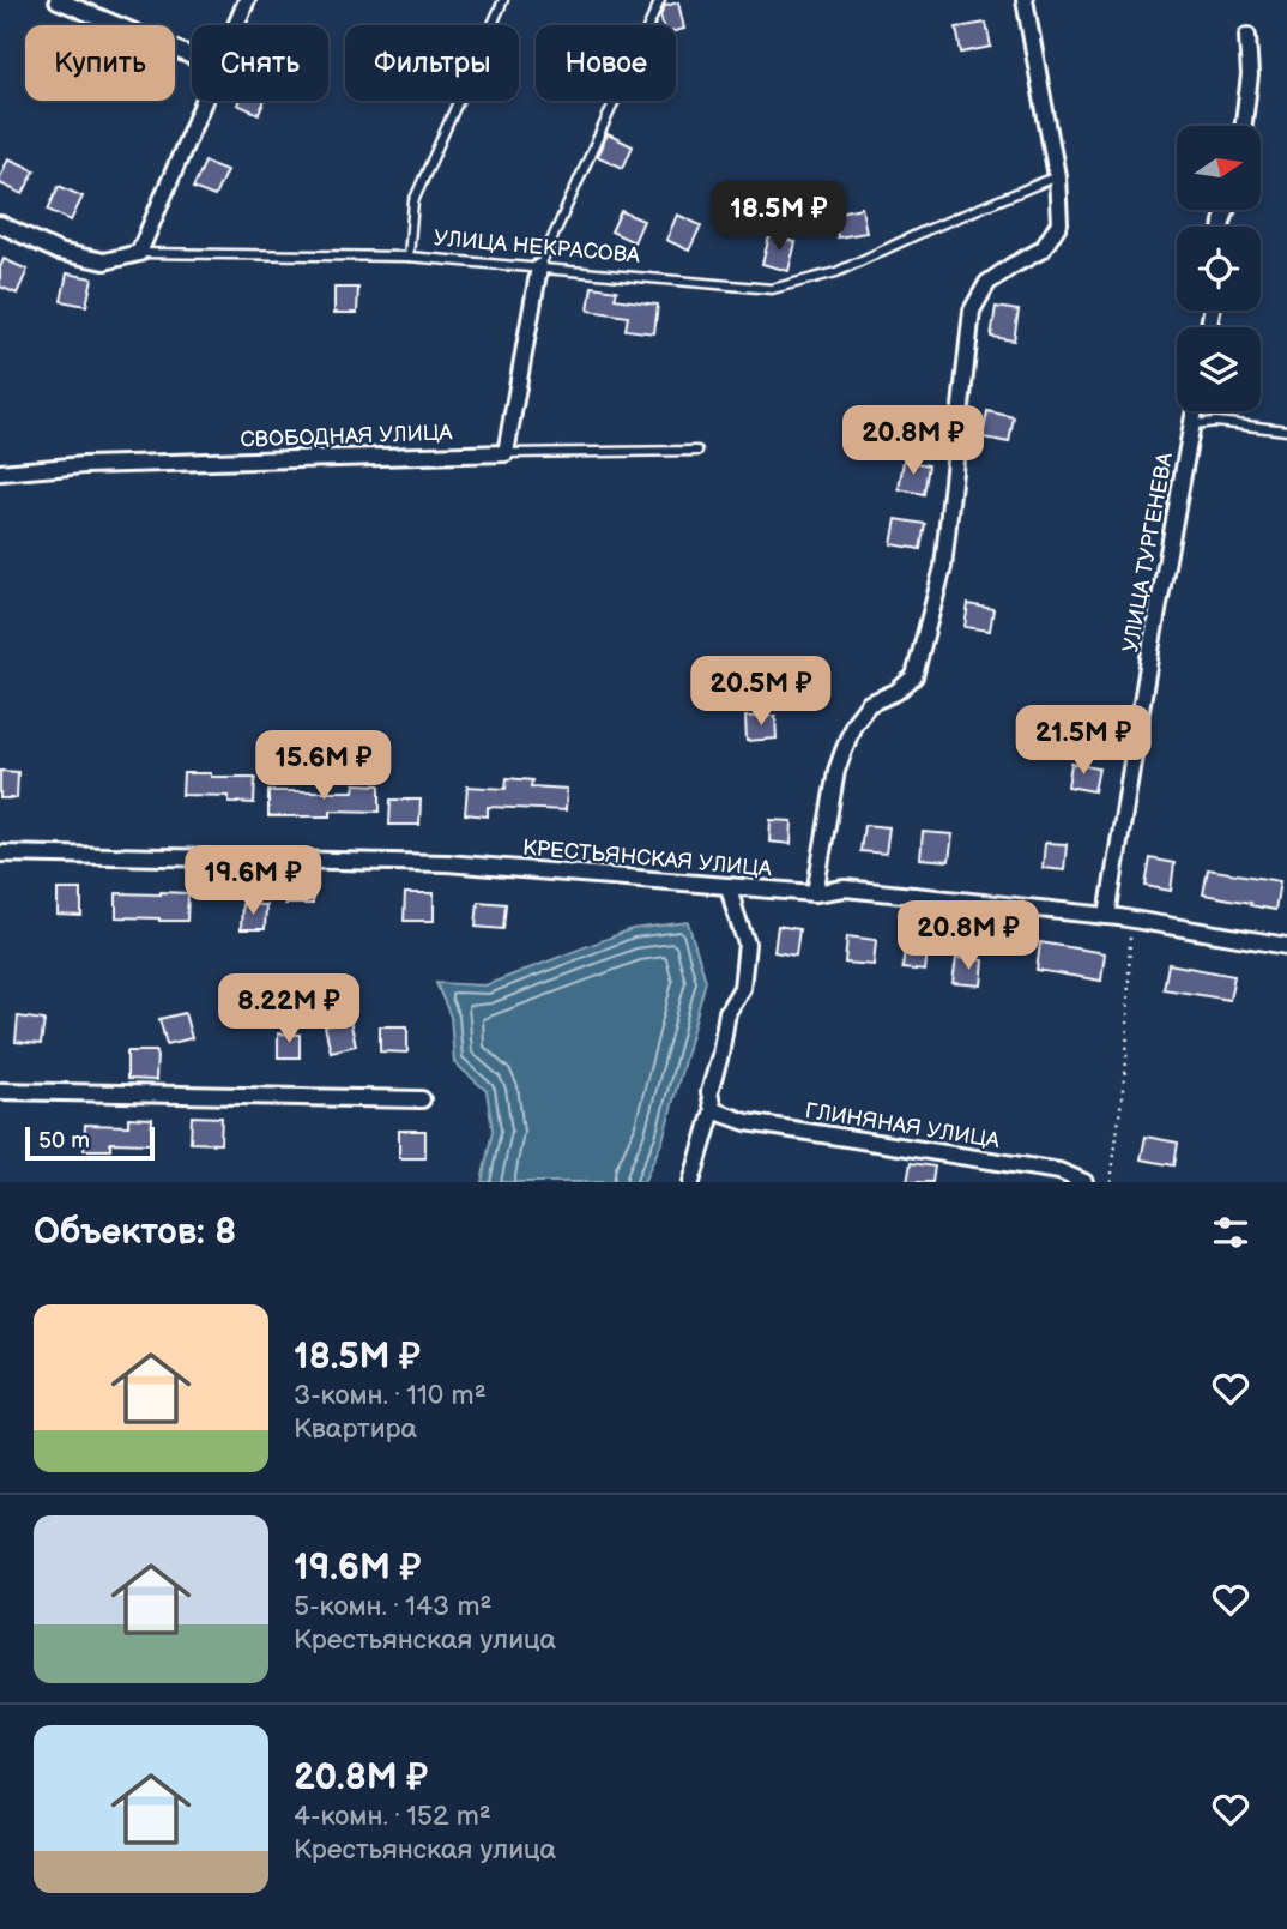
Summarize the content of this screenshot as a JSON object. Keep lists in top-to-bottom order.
{
  "streets": {
    "street": [
      "УЛИЦА НЕКРАСОВА",
      "СВОБОДНАЯ УЛИЦА",
      "УЛИЦА ТУРГЕНЕВА",
      "КРЕСТЬЯНСКАЯ УЛИЦА",
      "ГЛИНЯНАЯ УЛИЦА"
    ]
  },
  "crossings": [
    ["УЛИЦА ТУРГЕНЕВА", "КРЕСТЬЯНСКАЯ УЛИЦА"]
  ],
  "scale_bar": "50 m",
  "north": "right",
  "page": {
    "chip": [
      "Купить",
      "Снять",
      "Фильтры",
      "Новое"
    ],
    "price": [
      "18.5M ₽",
      "20.8M ₽",
      "20.5M ₽",
      "21.5M ₽",
      "15.6M ₽",
      "19.6M ₽",
      "20.8M ₽",
      "8.22M ₽"
    ],
    "scale": "50 m",
    "heading": "Объектов: 8",
    "list": [
      {
        "name": "18.5M ₽",
        "note": "3-комн. · 110 m² · Квартира"
      },
      {
        "name": "19.6M ₽",
        "note": "5-комн. · 143 m² · Крестьянская улица"
      },
      {
        "name": "20.8M ₽",
        "note": "4-комн. · 152 m² · Крестьянская улица"
      }
    ]
  }
}
